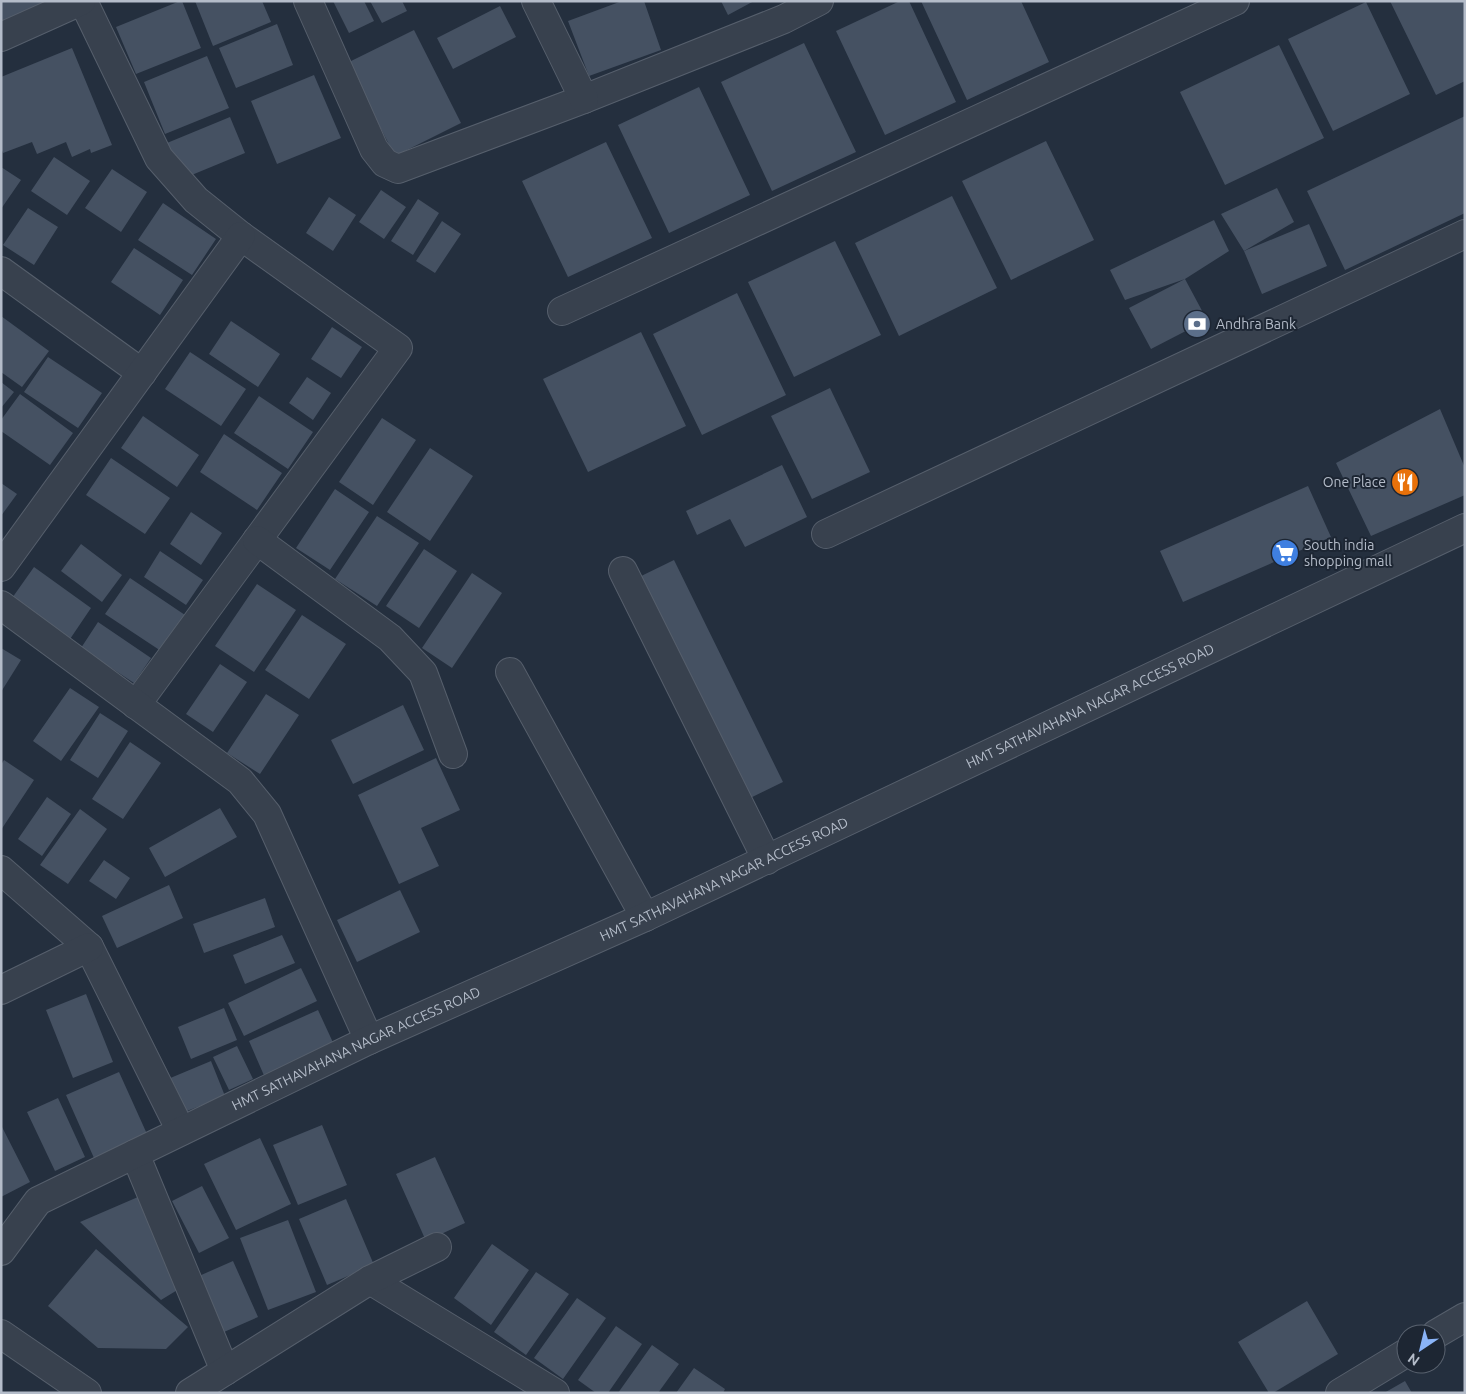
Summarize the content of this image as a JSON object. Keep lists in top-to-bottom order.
{
  "streets": {
    "street": ["HMT SATHAVAHANA NAGAR ACCESS ROAD"]
  },
  "places": {
    "bank": ["Andhra Bank"],
    "restaurant": ["One Place"],
    "supermarket": ["South india shopping mall"]
  },
  "north": "bottom left"
}
